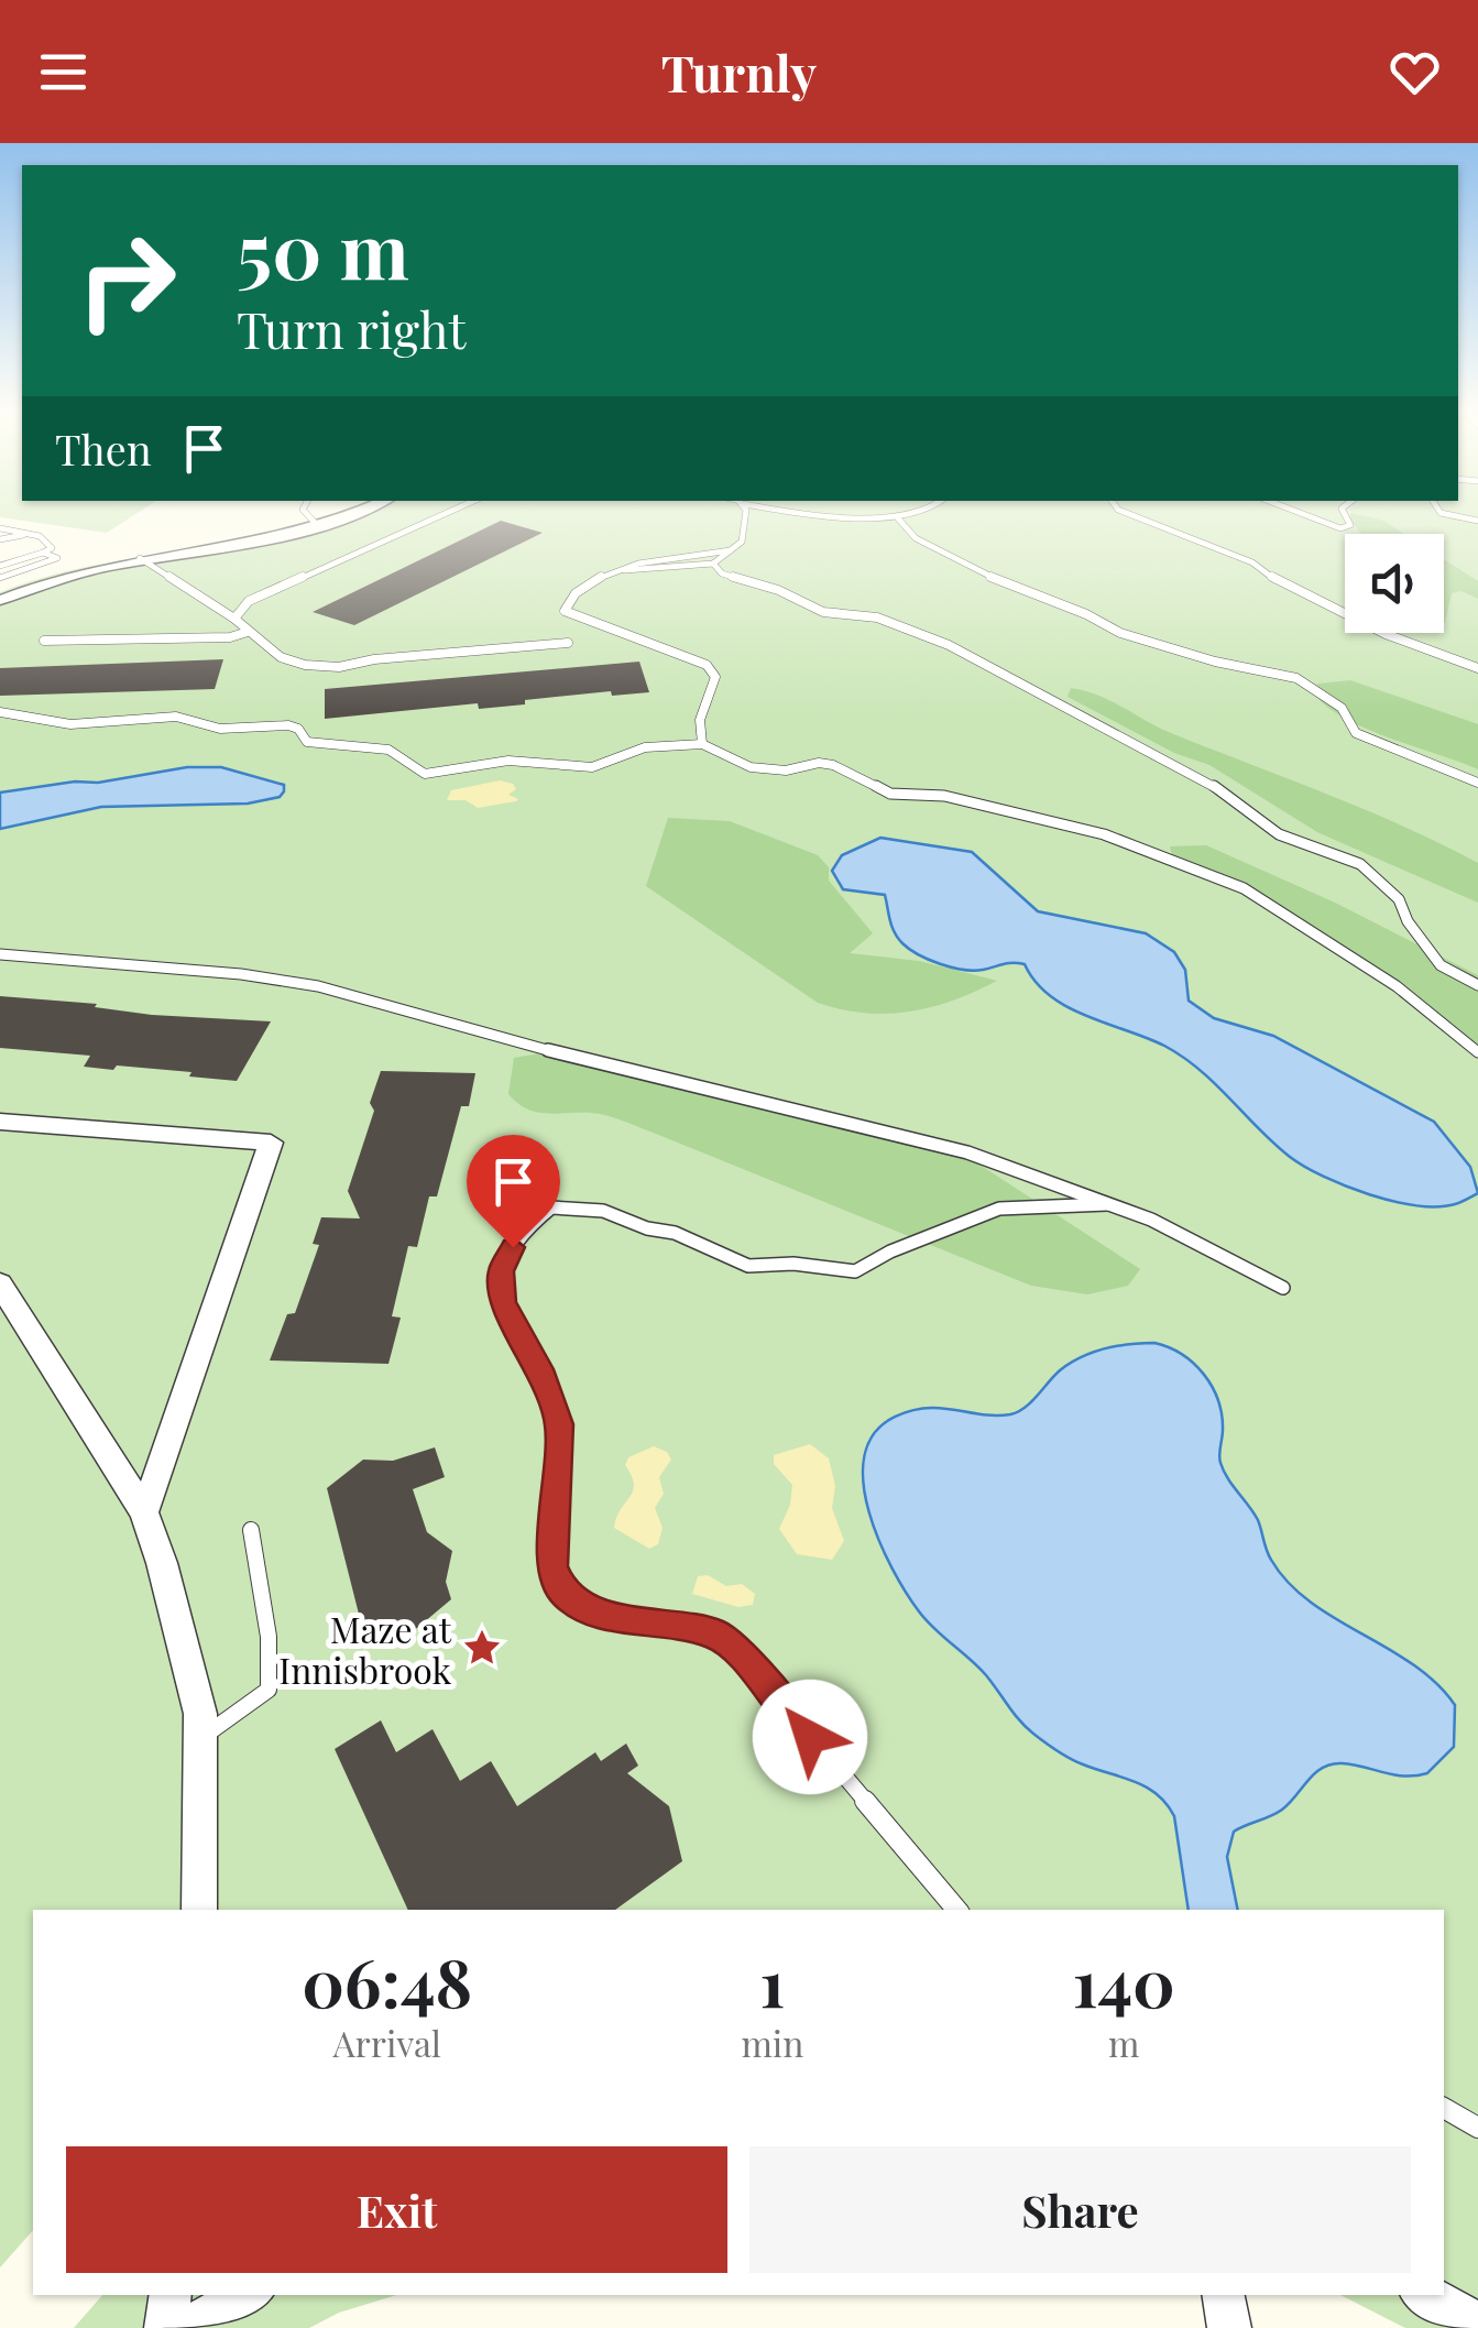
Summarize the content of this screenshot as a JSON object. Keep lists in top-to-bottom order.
{
  "places": {
    "place": ["Maze at Innisbrook"]
  },
  "page": {
    "header": "Turnly",
    "turn": ["50 m", "Turn right"],
    "then": "Then",
    "eta": [
      "06:48",
      "Arrival",
      "1",
      "min",
      "140",
      "m"
    ],
    "buttons": ["Exit", "Share"]
  }
}
